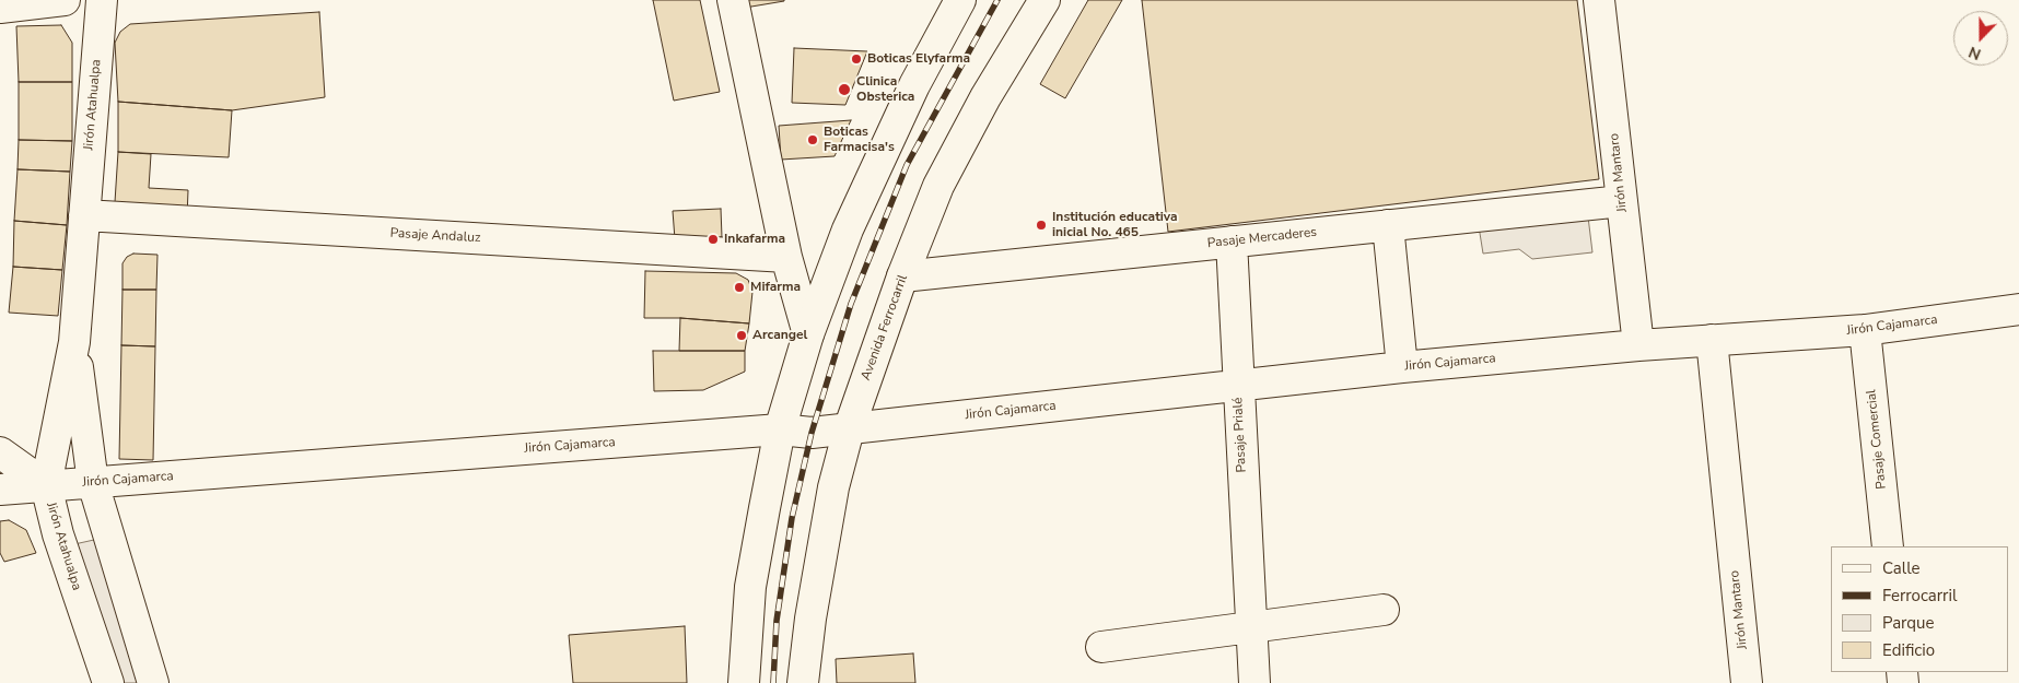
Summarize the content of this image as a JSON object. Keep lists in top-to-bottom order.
{
  "streets": {
    "street": [
      "Jirón Atahualpa",
      "Jirón Mantaro",
      "Pasaje Andaluz",
      "Pasaje Mercaderes",
      "Jirón Cajamarca",
      "Avenida Ferrocarril",
      "Pasaje Prialé",
      "Pasaje Comercial"
    ]
  },
  "crossings": [
    ["Jirón Atahualpa", "Pasaje Andaluz"],
    ["Jirón Atahualpa", "Jirón Cajamarca"],
    ["Jirón Mantaro", "Pasaje Mercaderes"],
    ["Jirón Mantaro", "Jirón Cajamarca"],
    ["Pasaje Mercaderes", "Avenida Ferrocarril"],
    ["Pasaje Mercaderes", "Pasaje Prialé"],
    ["Jirón Cajamarca", "Avenida Ferrocarril"],
    ["Jirón Cajamarca", "Pasaje Prialé"],
    ["Jirón Cajamarca", "Pasaje Comercial"]
  ],
  "places": [
    "Boticas Elyfarma",
    "Clinica Obsterica",
    "Boticas Farmacisa's",
    "Institución educativa inicial No. 465",
    "Inkafarma",
    "Mifarma",
    "Arcangel"
  ],
  "legend": [
    "Calle",
    "Ferrocarril",
    "Parque",
    "Edificio"
  ],
  "north": "bottom"
}
